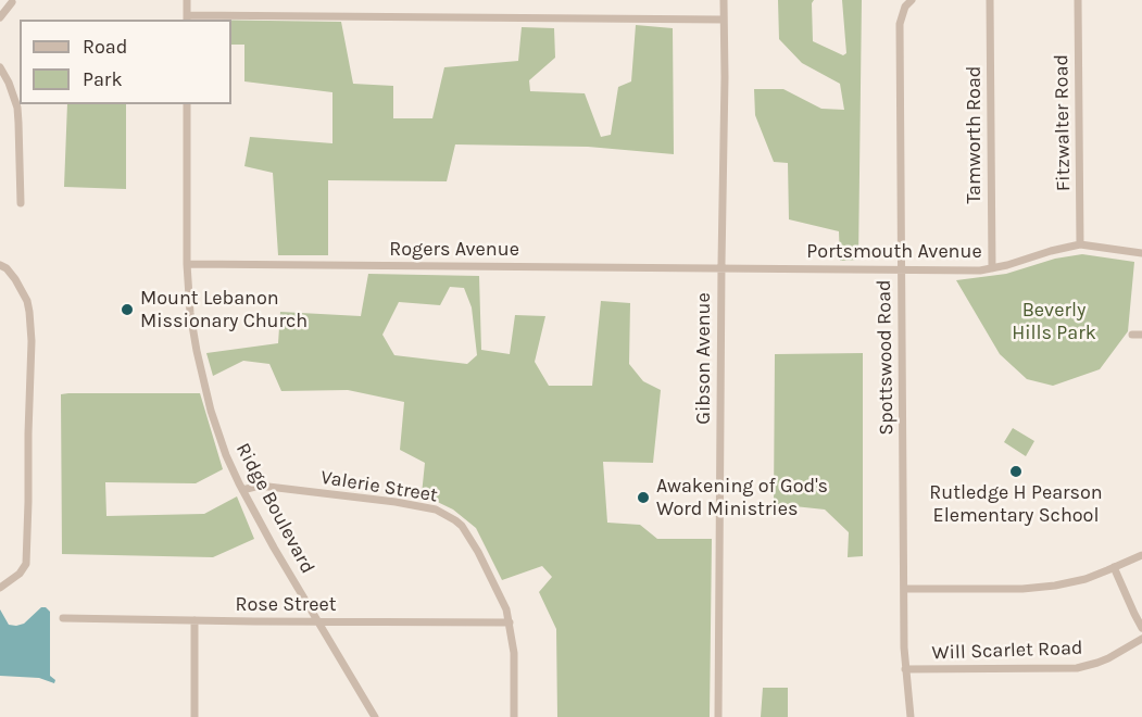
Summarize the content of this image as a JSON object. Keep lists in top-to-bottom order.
{
  "streets": {
    "street": [
      "Fitzwalter Road",
      "Tamworth Road",
      "Rogers Avenue",
      "Portsmouth Avenue",
      "Spottswood Road",
      "Gibson Avenue",
      "Valerie Street",
      "Ridge Boulevard",
      "Rose Street",
      "Will Scarlet Road"
    ]
  },
  "crossings": [
    ["Fitzwalter Road", "Portsmouth Avenue"],
    ["Tamworth Road", "Portsmouth Avenue"],
    ["Rogers Avenue", "Portsmouth Avenue"],
    ["Rogers Avenue", "Gibson Avenue"],
    ["Rogers Avenue", "Ridge Boulevard"],
    ["Portsmouth Avenue", "Spottswood Road"],
    ["Portsmouth Avenue", "Gibson Avenue"],
    ["Spottswood Road", "Will Scarlet Road"],
    ["Valerie Street", "Ridge Boulevard"],
    ["Valerie Street", "Rose Street"],
    ["Ridge Boulevard", "Rose Street"]
  ],
  "parks": ["Beverly Hills Park"],
  "places": ["Mount Lebanon Missionary Church", "Rutledge H Pearson Elementary School", "Awakening of God's Word Ministries"],
  "legend": ["Road", "Park"]
}
